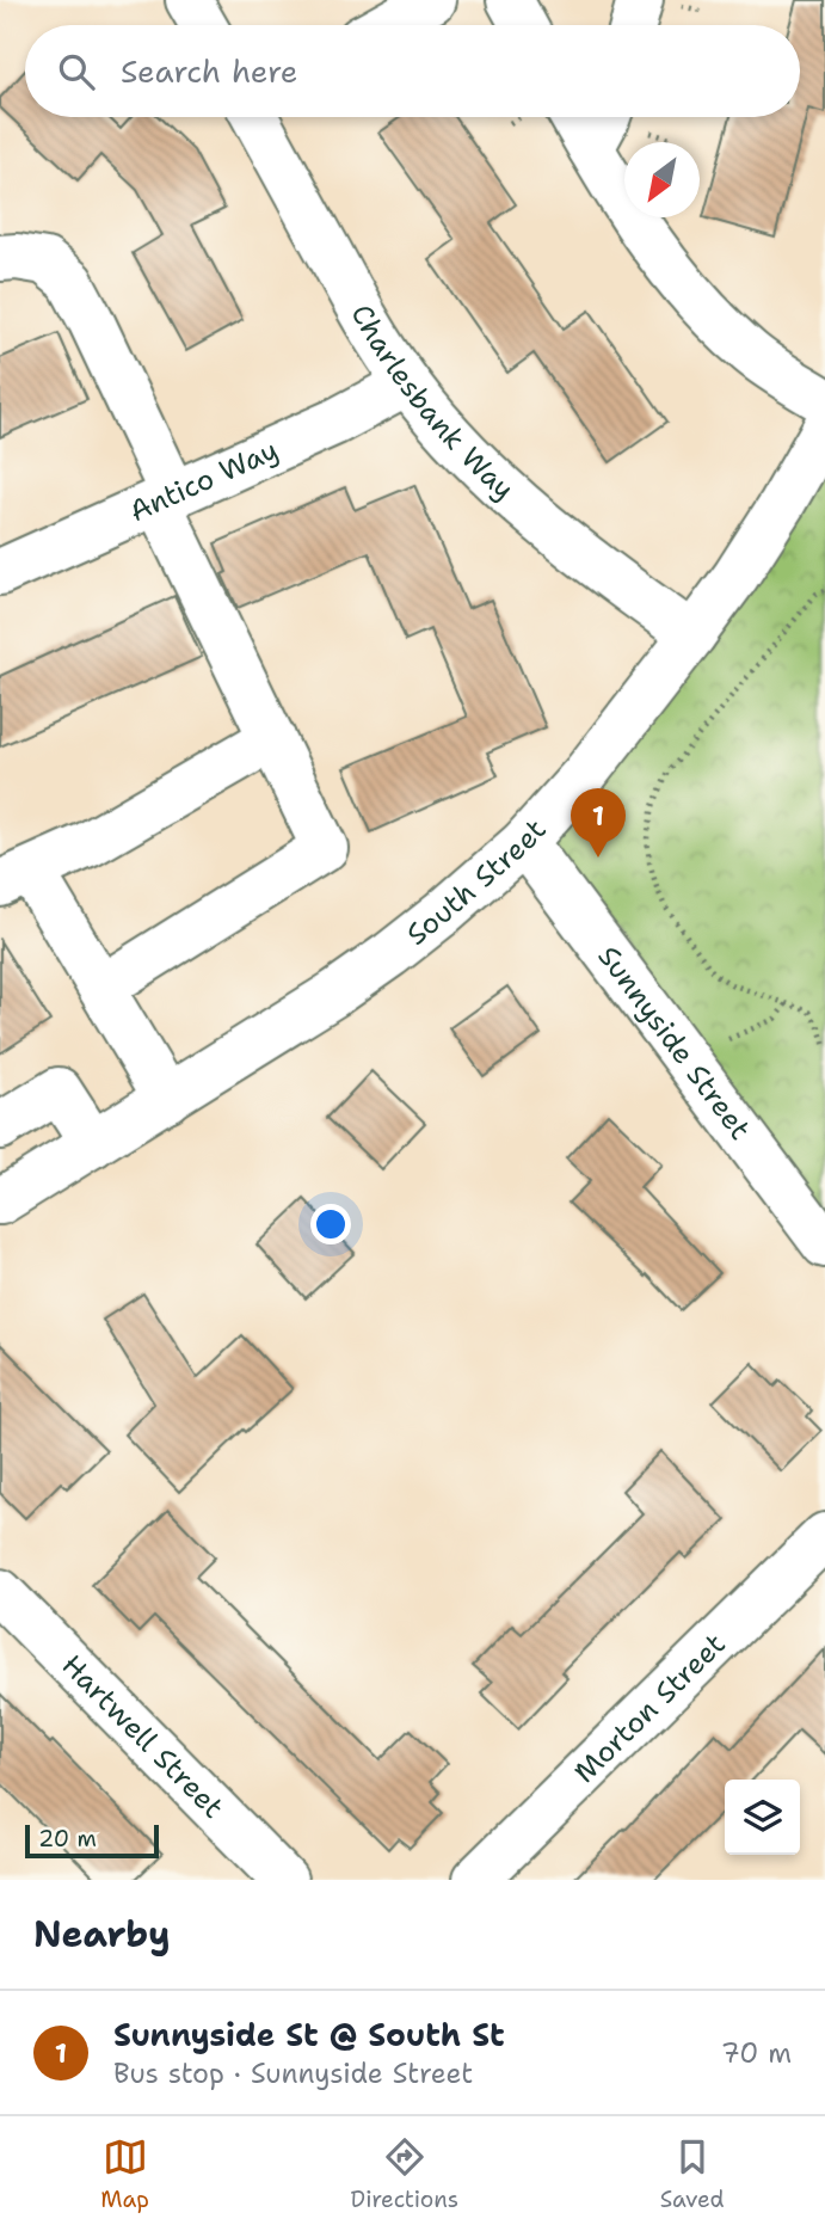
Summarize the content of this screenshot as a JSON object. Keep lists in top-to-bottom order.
{
  "streets": {
    "street": [
      "Charlesbank Way",
      "Antico Way",
      "South Street",
      "Sunnyside Street",
      "Morton Street",
      "Hartwell Street"
    ]
  },
  "crossings": [
    ["Charlesbank Way", "Antico Way"],
    ["Charlesbank Way", "South Street"],
    ["South Street", "Sunnyside Street"]
  ],
  "scale_bar": "20 m",
  "north": "bottom left",
  "page": {
    "search": "Search here",
    "pins": "1",
    "scale": "20 m",
    "heading": "Nearby",
    "list": [
      {
        "mark": "1",
        "name": "Sunnyside St @ South St",
        "note": "Bus stop · Sunnyside Street",
        "value": "70 m"
      }
    ],
    "nav": ["Map", "Directions", "Saved"]
  }
}
